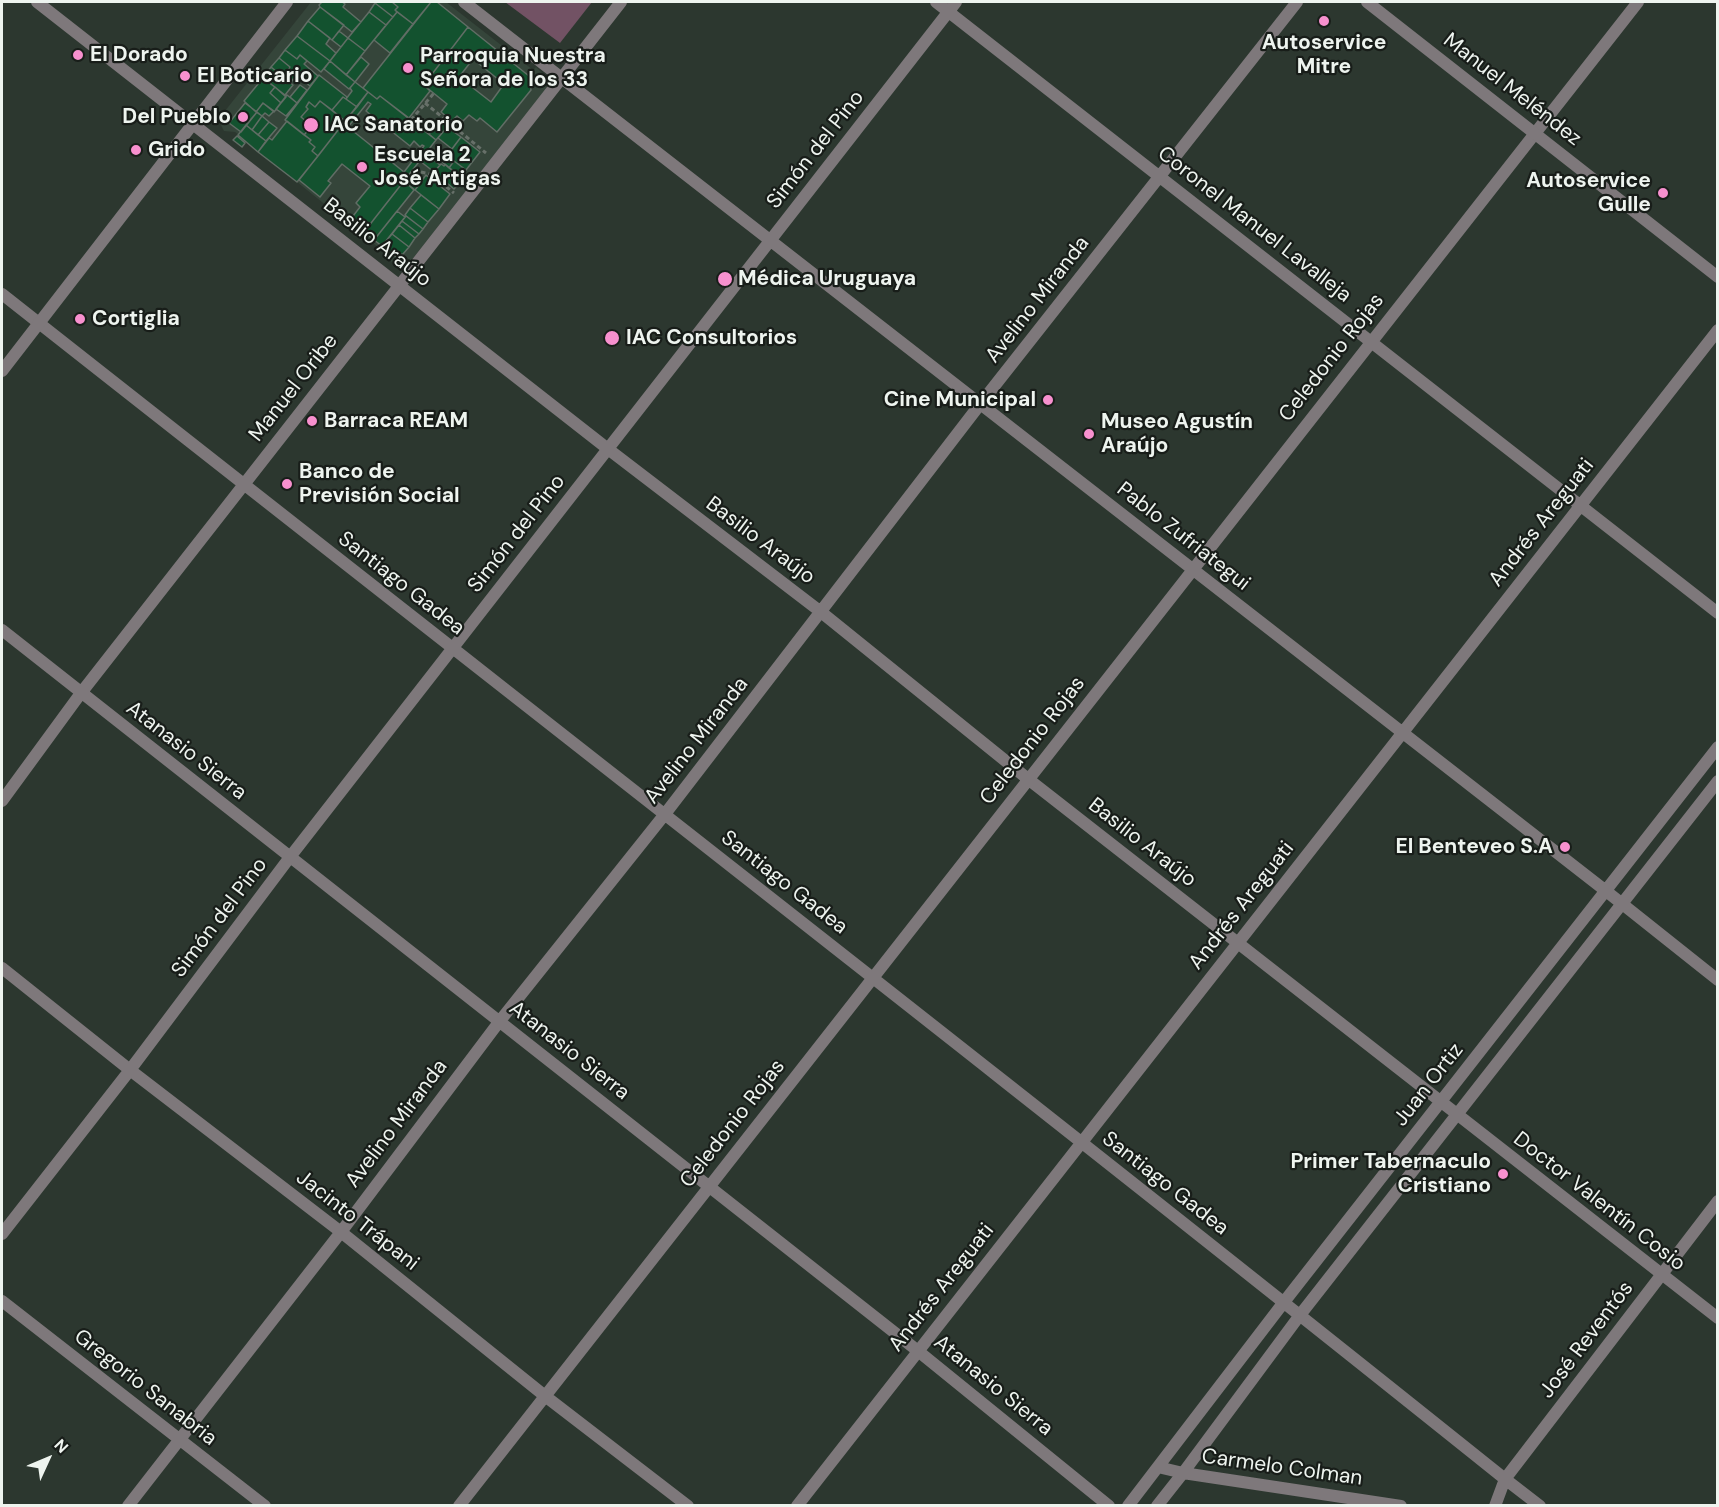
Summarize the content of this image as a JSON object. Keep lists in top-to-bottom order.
{
  "streets": {
    "street": [
      "Manuel Meléndez",
      "Simón del Pino",
      "Coronel Manuel Lavalleja",
      "Basilio Araújo",
      "Avelino Miranda",
      "Celedonio Rojas",
      "Manuel Oribe",
      "Andrés Areguati",
      "Pablo Zufriategui",
      "Santiago Gadea",
      "Atanasio Sierra",
      "Juan Ortiz",
      "Doctor Valentín Cosio",
      "Jacinto Trápani",
      "José Reventós",
      "Gregorio Sanabria",
      "Carmelo Colman"
    ]
  },
  "crossings": [
    ["Manuel Meléndez", "Celedonio Rojas"],
    ["Simón del Pino", "Coronel Manuel Lavalleja"],
    ["Simón del Pino", "Basilio Araújo"],
    ["Simón del Pino", "Pablo Zufriategui"],
    ["Simón del Pino", "Santiago Gadea"],
    ["Simón del Pino", "Atanasio Sierra"],
    ["Simón del Pino", "Jacinto Trápani"],
    ["Coronel Manuel Lavalleja", "Avelino Miranda"],
    ["Coronel Manuel Lavalleja", "Celedonio Rojas"],
    ["Coronel Manuel Lavalleja", "Andrés Areguati"],
    ["Basilio Araújo", "Avelino Miranda"],
    ["Basilio Araújo", "Celedonio Rojas"],
    ["Basilio Araújo", "Manuel Oribe"],
    ["Basilio Araújo", "Andrés Areguati"],
    ["Basilio Araújo", "Juan Ortiz"],
    ["Basilio Araújo", "Doctor Valentín Cosio"],
    ["Avelino Miranda", "Pablo Zufriategui"],
    ["Avelino Miranda", "Santiago Gadea"],
    ["Avelino Miranda", "Atanasio Sierra"],
    ["Avelino Miranda", "Jacinto Trápani"],
    ["Avelino Miranda", "Gregorio Sanabria"],
    ["Celedonio Rojas", "Pablo Zufriategui"],
    ["Celedonio Rojas", "Santiago Gadea"],
    ["Celedonio Rojas", "Atanasio Sierra"],
    ["Celedonio Rojas", "Jacinto Trápani"],
    ["Manuel Oribe", "Pablo Zufriategui"],
    ["Manuel Oribe", "Santiago Gadea"],
    ["Manuel Oribe", "Atanasio Sierra"],
    ["Andrés Areguati", "Pablo Zufriategui"],
    ["Andrés Areguati", "Santiago Gadea"],
    ["Andrés Areguati", "Atanasio Sierra"],
    ["Pablo Zufriategui", "Juan Ortiz"],
    ["Santiago Gadea", "Juan Ortiz"],
    ["Santiago Gadea", "José Reventós"],
    ["Juan Ortiz", "Doctor Valentín Cosio"],
    ["Juan Ortiz", "Carmelo Colman"],
    ["Doctor Valentín Cosio", "José Reventós"]
  ],
  "places": [
    "Autoservice Mitre",
    "El Dorado",
    "Parroquia Nuestra Señora de los 33",
    "El Boticario",
    "Del Pueblo",
    "IAC Sanatorio",
    "Grido",
    "Escuela 2 José Artigas",
    "Autoservice Gulle",
    "Médica Uruguaya",
    "Cortiglia",
    "IAC Consultorios",
    "Cine Municipal",
    "Barraca REAM",
    "Museo Agustín Araújo",
    "Banco de Previsión Social",
    "El Benteveo S.A",
    "Primer Tabernaculo Cristiano"
  ],
  "north": "top right"
}
